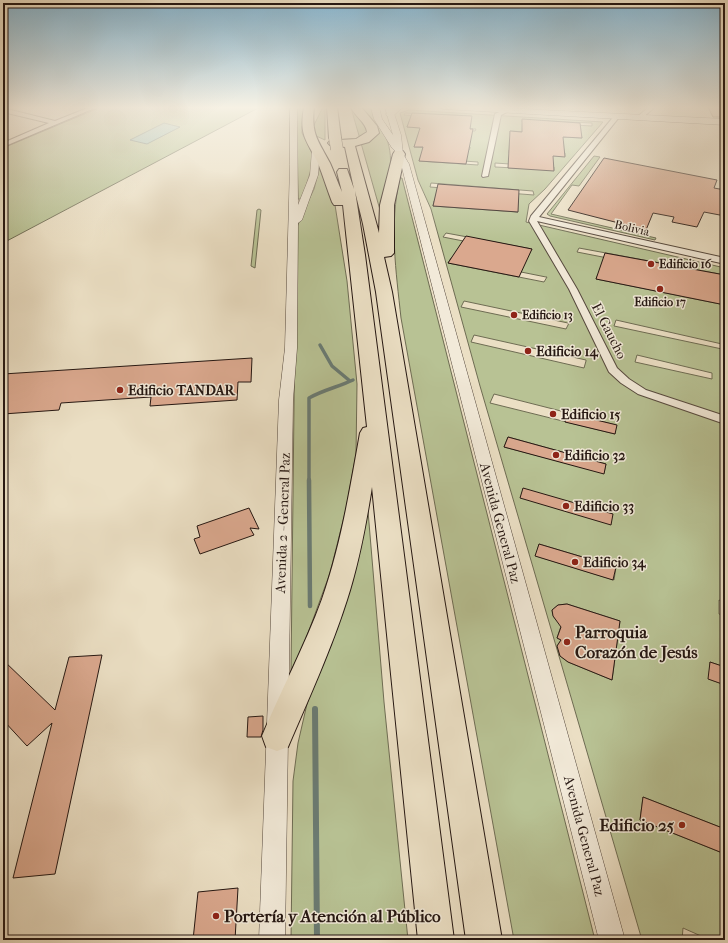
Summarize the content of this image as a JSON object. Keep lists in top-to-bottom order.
{
  "streets": {
    "street": [
      "Bolivia",
      "El Gaucho",
      "Avenida 2 - General Paz",
      "Avenida General Paz"
    ]
  },
  "crossings": [
    ["Bolivia", "El Gaucho"]
  ],
  "places": [
    "Edificio 16",
    "Edificio 17",
    "Edificio 13",
    "Edificio 14",
    "Edificio TANDAR",
    "Edificio 15",
    "Edificio 32",
    "Edificio 33",
    "Edificio 34",
    "Parroquia Corazón de Jesús",
    "Edificio 25",
    "Portería y Atención al Público"
  ]
}
